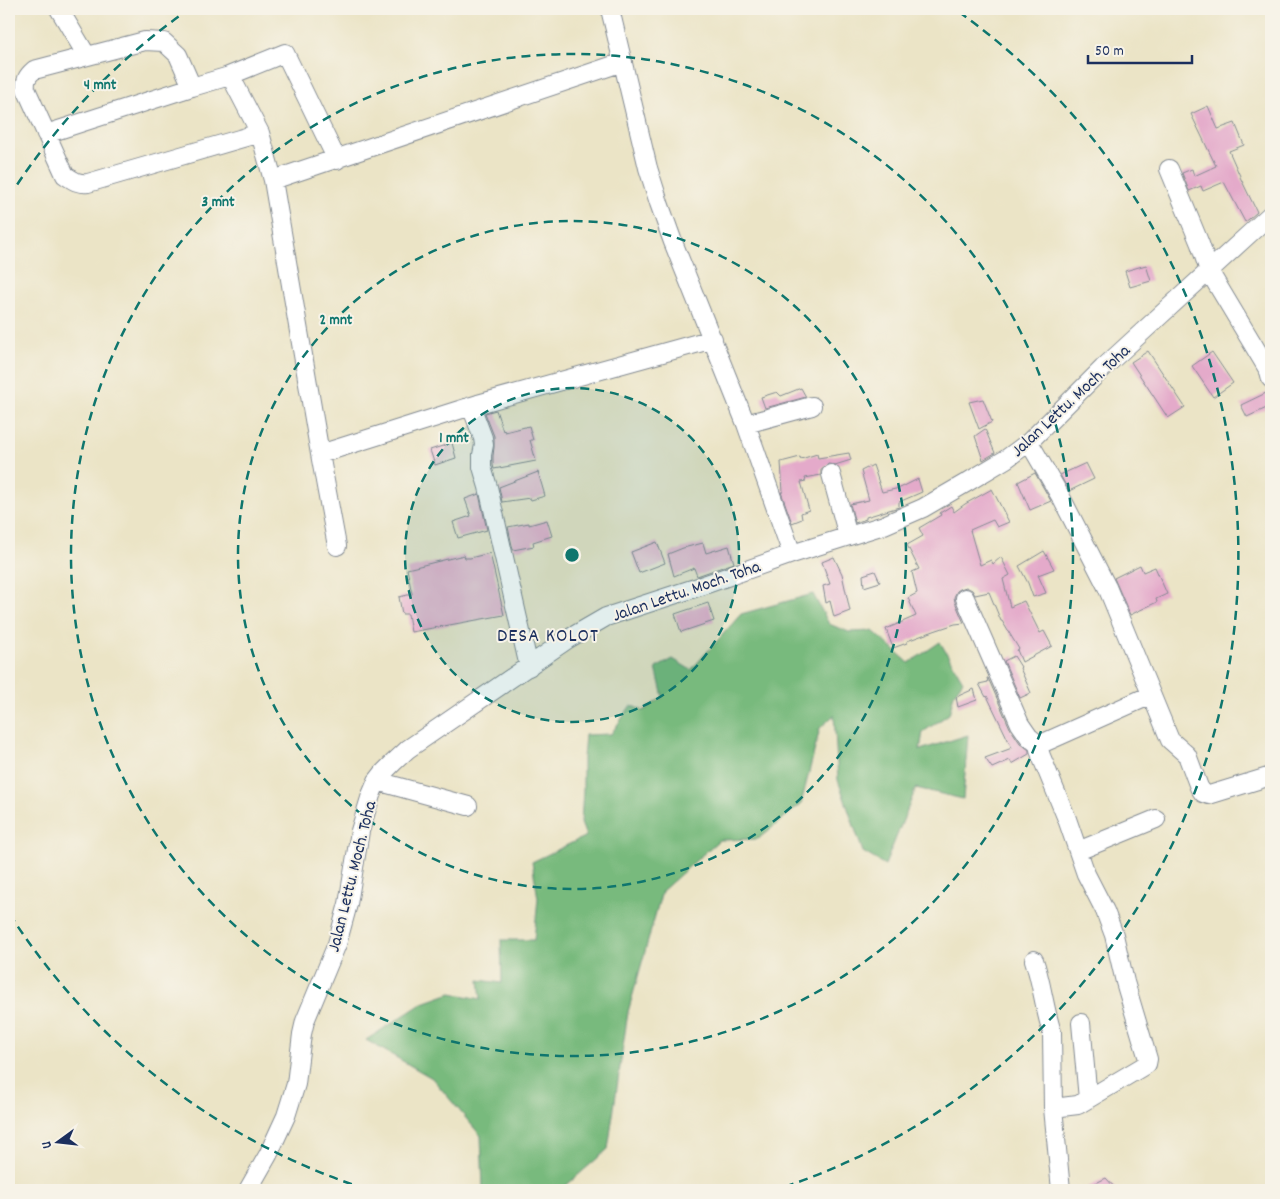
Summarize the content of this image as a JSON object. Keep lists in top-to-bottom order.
{
  "streets": {
    "street": ["Jalan Lettu. Moch. Toha"]
  },
  "districts": ["DESA KOLOT"],
  "scale_bar": "50 m",
  "north": "left",
  "rings": [
    "4 mnt",
    "3 mnt",
    "2 mnt",
    "1 mnt"
  ]
}
